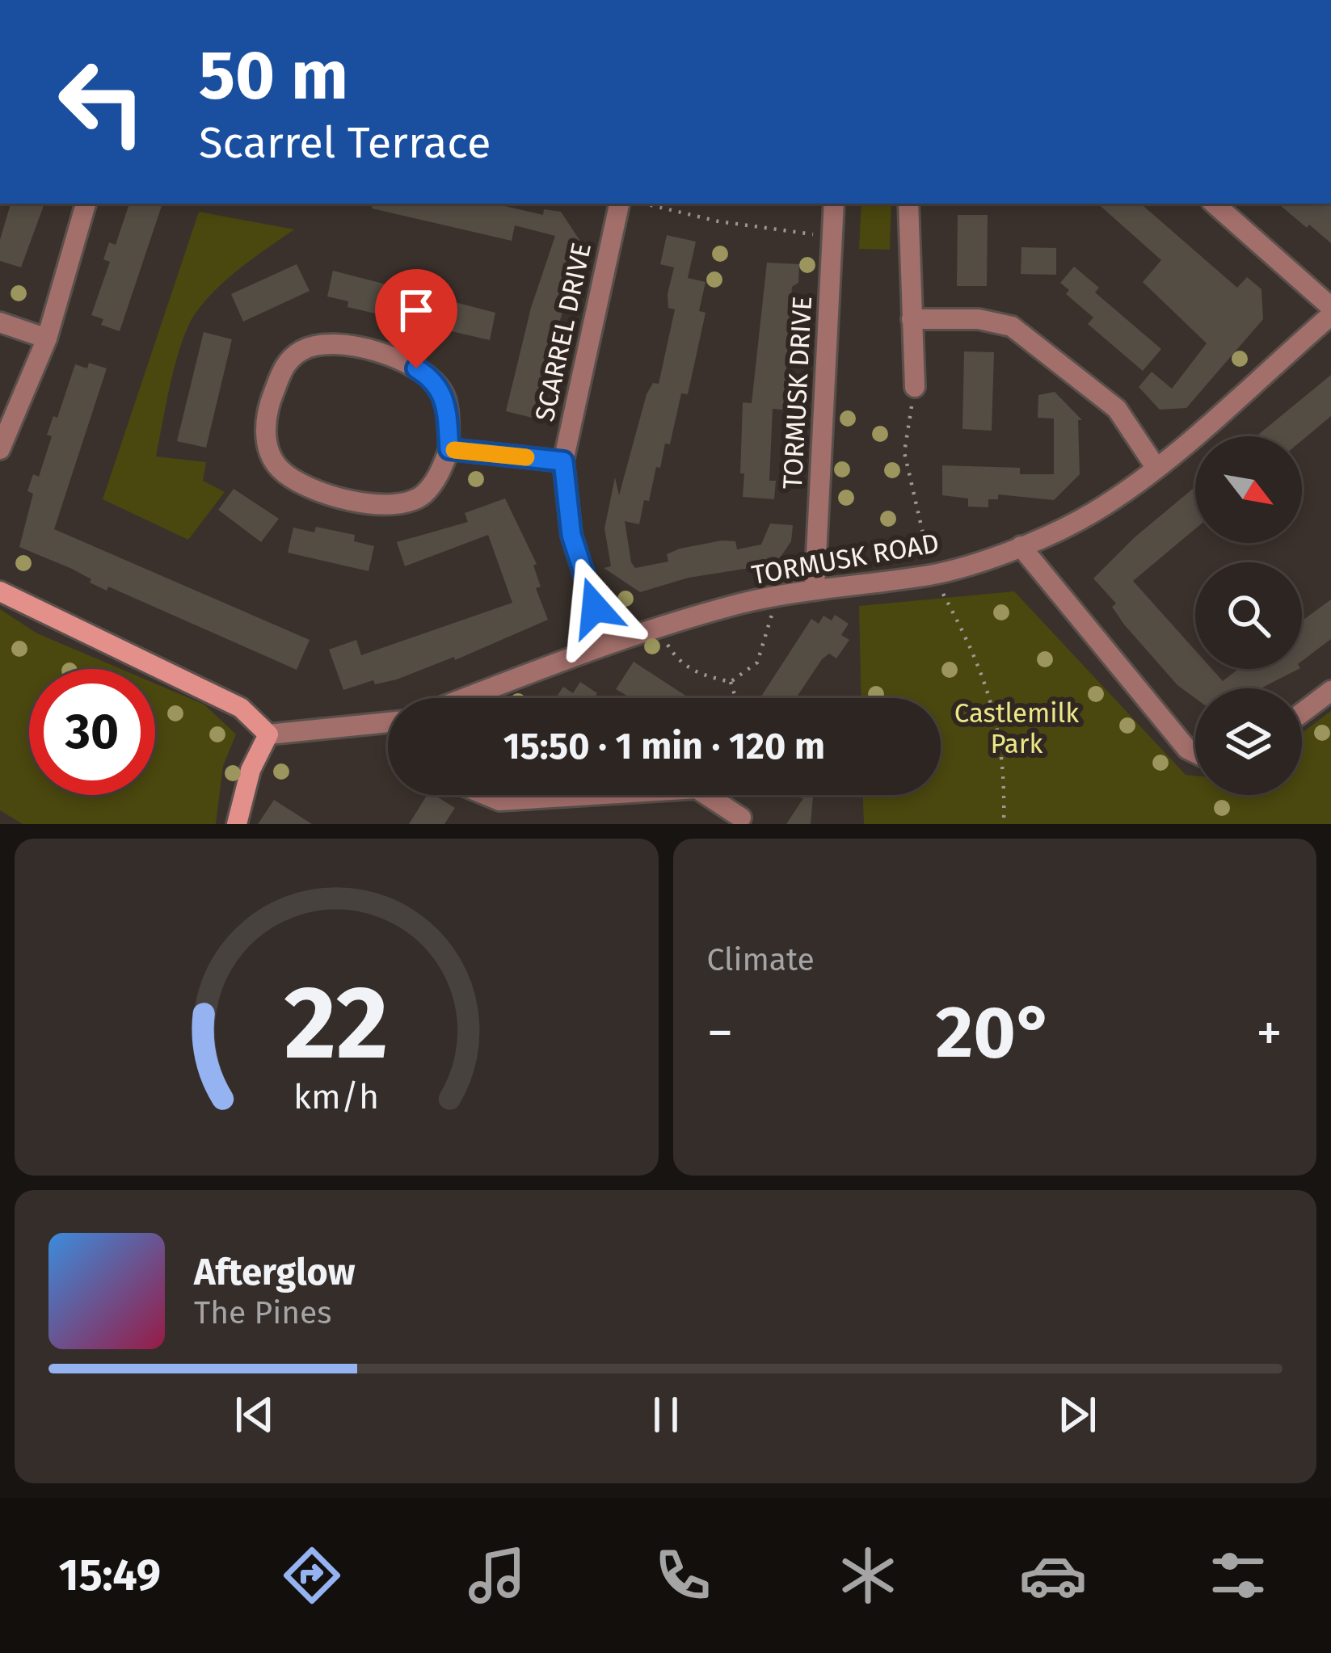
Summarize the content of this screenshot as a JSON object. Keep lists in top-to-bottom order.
{
  "streets": {
    "street": ["SCARREL DRIVE", "TORMUSK DRIVE", "TORMUSK ROAD"]
  },
  "crossings": [
    ["SCARREL DRIVE", "TORMUSK ROAD"],
    ["TORMUSK DRIVE", "TORMUSK ROAD"]
  ],
  "parks": ["Castlemilk Park"],
  "north": "bottom right",
  "page": {
    "turn": ["50 m", "Scarrel Terrace"],
    "limit": "30",
    "trip": "15:50 · 1 min · 120 m",
    "tile": "Climate",
    "heat": ["−", "20°", "+"],
    "song": ["Afterglow", "The Pines"],
    "tabs": "15:49",
    "gauge": ["22", "km/h"]
  }
}
